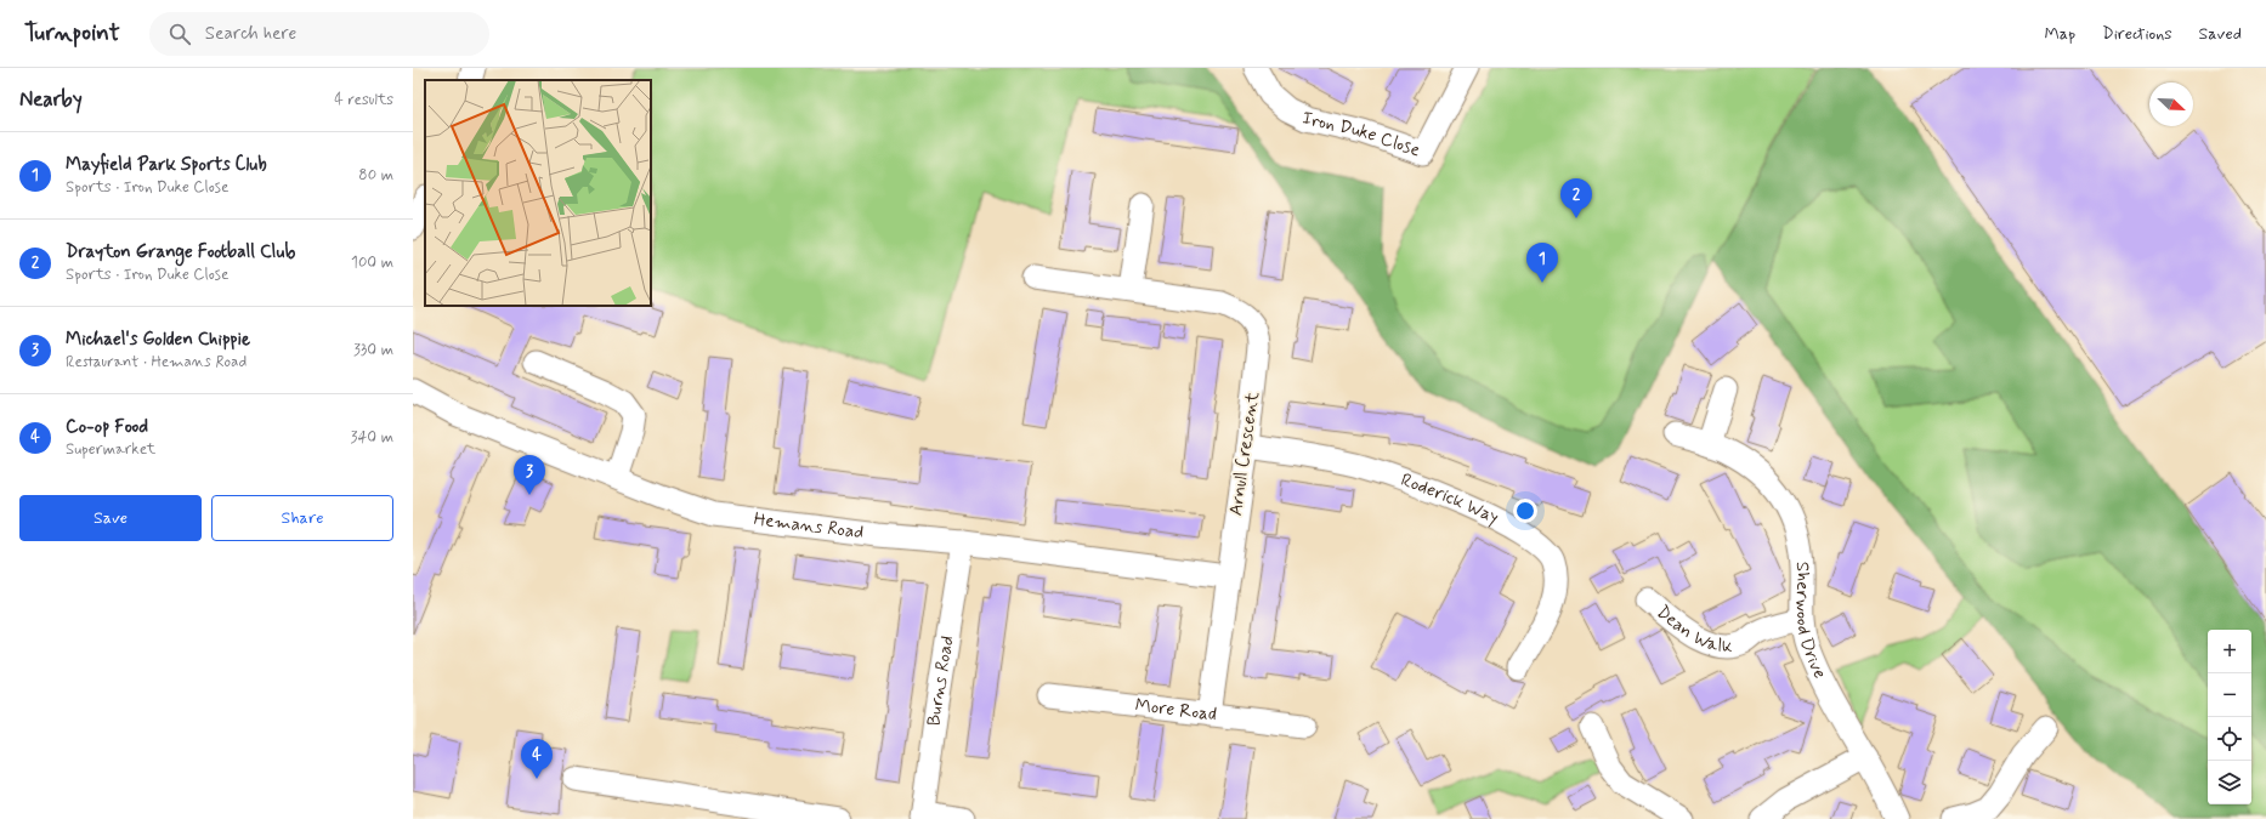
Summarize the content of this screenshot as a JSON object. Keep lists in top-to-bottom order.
{
  "streets": {
    "street": [
      "Iron Duke Close",
      "Arnull Crescent",
      "Roderick Way",
      "Hemans Road",
      "Sherwood Drive",
      "Dean Walk",
      "Burns Road",
      "More Road"
    ]
  },
  "crossings": [
    ["Arnull Crescent", "Roderick Way"],
    ["Arnull Crescent", "Hemans Road"],
    ["Arnull Crescent", "More Road"],
    ["Hemans Road", "Burns Road"],
    ["Sherwood Drive", "Dean Walk"]
  ],
  "north": "bottom right",
  "page": {
    "header": "Turnpoint",
    "search": "Search here",
    "nav": ["Map", "Directions", "Saved"],
    "heading": ["Nearby", "4 results"],
    "list": [
      {
        "mark": "1",
        "name": "Mayfield Park Sports Club",
        "note": "Sports · Iron Duke Close",
        "value": "80 m"
      },
      {
        "mark": "2",
        "name": "Drayton Grange Football Club",
        "note": "Sports · Iron Duke Close",
        "value": "100 m"
      },
      {
        "mark": "3",
        "name": "Michael's Golden Chippie",
        "note": "Restaurant · Hemans Road",
        "value": "330 m"
      },
      {
        "mark": "4",
        "name": "Co-op Food",
        "note": "Supermarket",
        "value": "340 m"
      }
    ],
    "pins": [
      "2",
      "1",
      "3",
      "4"
    ],
    "buttons": ["Save", "Share"],
    "map_buttons": ["+", "−"]
  }
}
